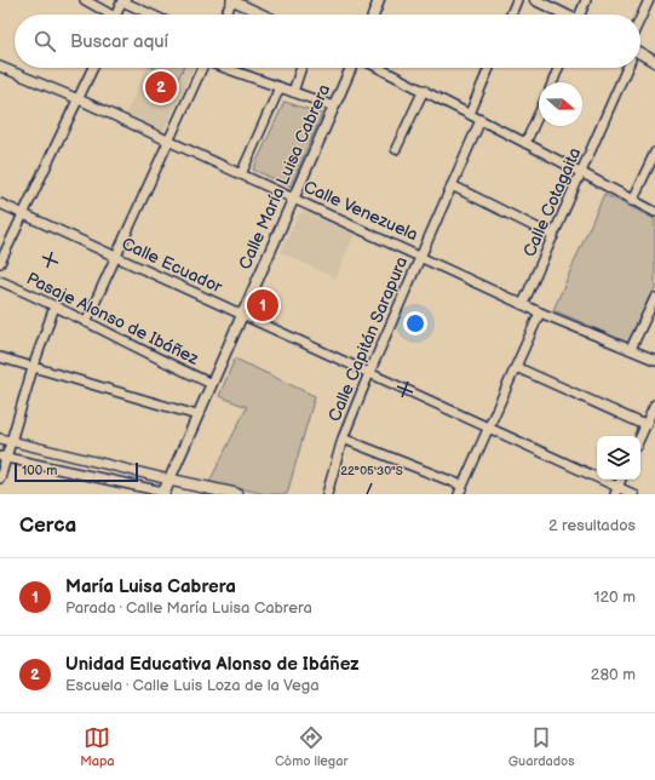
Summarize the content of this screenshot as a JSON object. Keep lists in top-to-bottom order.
{
  "streets": {
    "main road": ["Calle María Luisa Cabrera"],
    "street": [
      "Calle Cotagaita",
      "Calle Venezuela",
      "Calle Ecuador",
      "Pasaje Alonso de Ibáñez",
      "Calle Capitán Sarapura"
    ]
  },
  "crossings": [
    ["Calle María Luisa Cabrera", "Calle Venezuela"],
    ["Calle María Luisa Cabrera", "Calle Ecuador"],
    ["Calle María Luisa Cabrera", "Pasaje Alonso de Ibáñez"],
    ["Calle Cotagaita", "Calle Venezuela"],
    ["Calle Venezuela", "Calle Capitán Sarapura"],
    ["Calle Ecuador", "Calle Capitán Sarapura"]
  ],
  "scale_bar": "100 m",
  "north": "right",
  "page": {
    "search": "Buscar aquí",
    "pins": ["2", "1"],
    "scale": "100 m",
    "heading": ["Cerca", "2 resultados"],
    "list": [
      {
        "mark": "1",
        "name": "María Luisa Cabrera",
        "note": "Parada · Calle María Luisa Cabrera",
        "value": "120 m"
      },
      {
        "mark": "2",
        "name": "Unidad Educativa Alonso de Ibáñez",
        "note": "Escuela · Calle Luis Loza de la Vega",
        "value": "280 m"
      }
    ],
    "nav": ["Mapa", "Cómo llegar", "Guardados"]
  },
  "coordinates": ["22°05'30\"S"]
}
